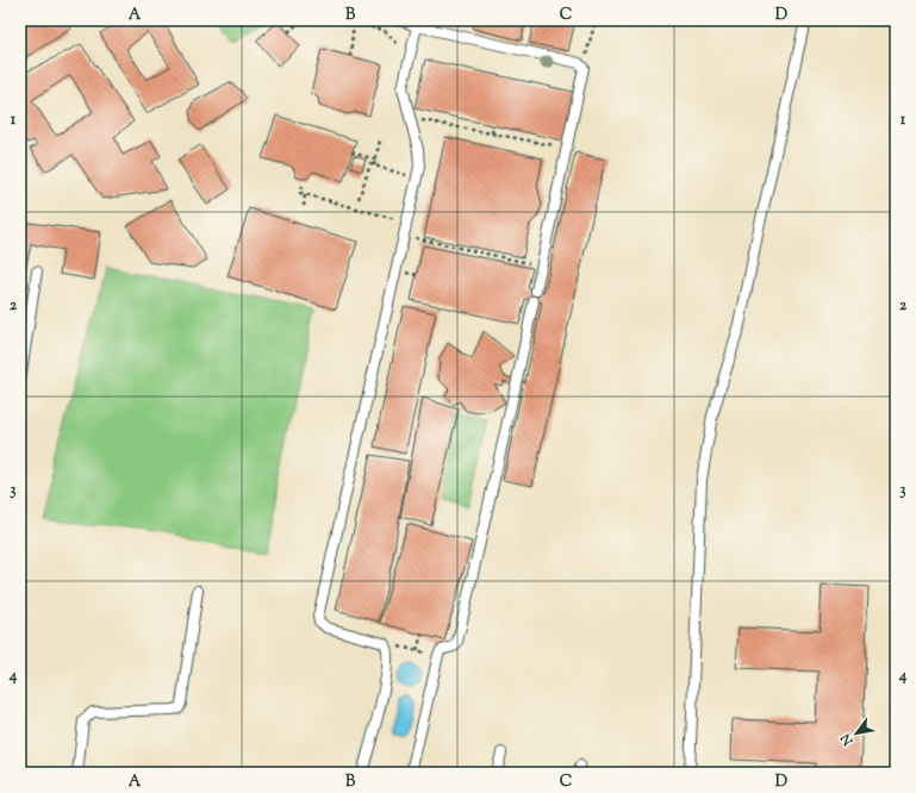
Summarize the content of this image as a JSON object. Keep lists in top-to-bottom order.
{
  "north": "bottom left",
  "grid": {
    "columns": [
      "A",
      "B",
      "C",
      "D"
    ],
    "rows": [
      "1",
      "2",
      "3",
      "4"
    ]
  }
}
